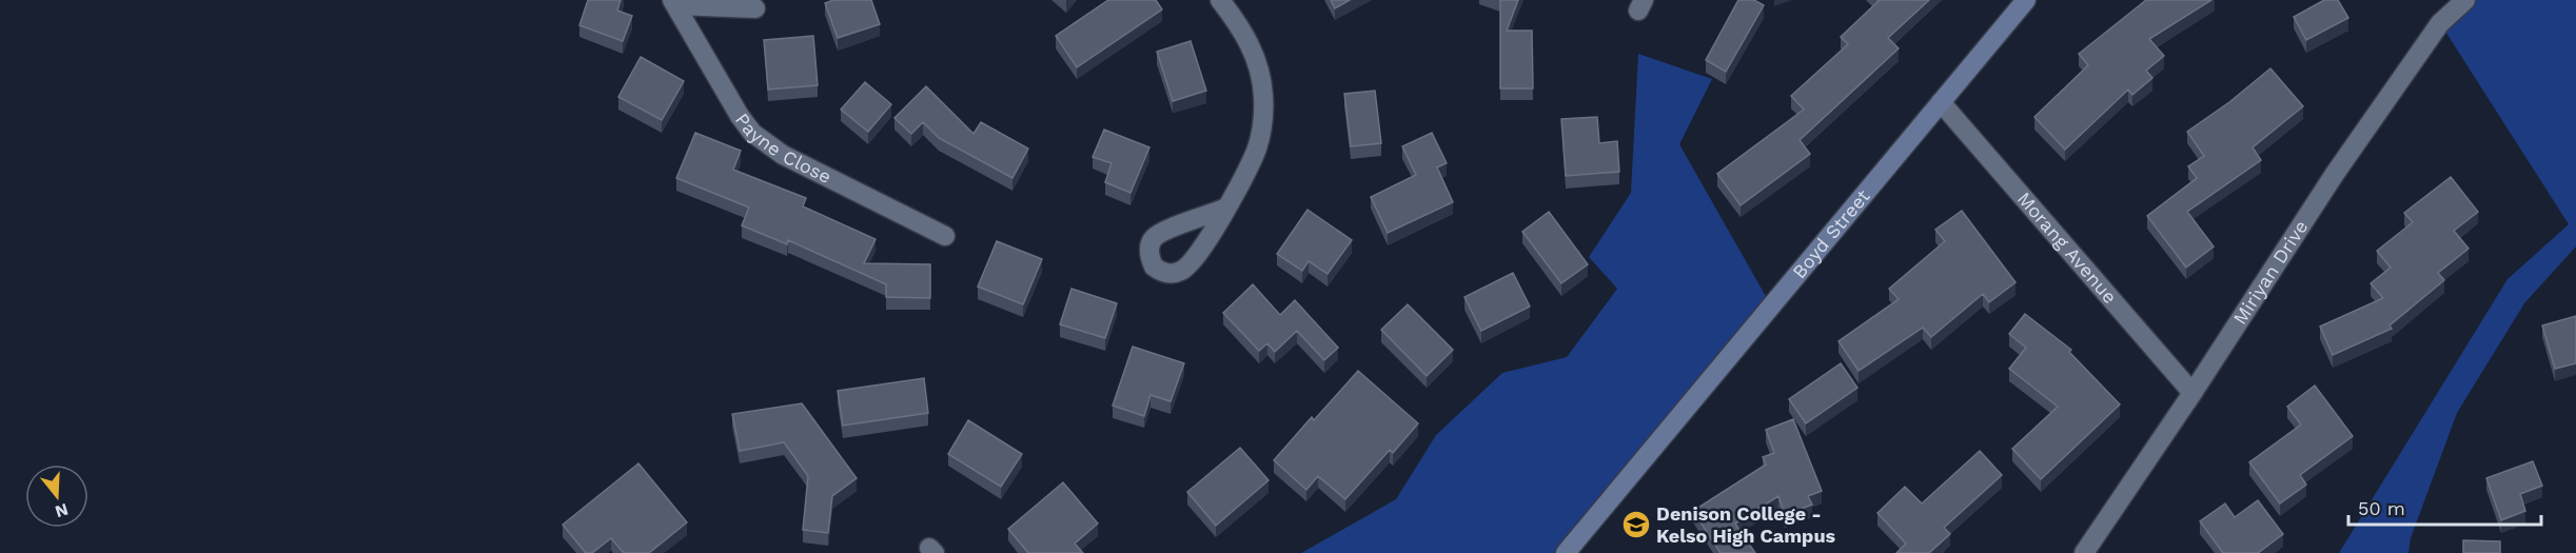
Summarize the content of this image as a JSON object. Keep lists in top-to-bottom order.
{
  "streets": {
    "main road": ["Boyd Street"],
    "street": ["Payne Close", "Morang Avenue", "Miriyan Drive"]
  },
  "crossings": [
    ["Boyd Street", "Morang Avenue"],
    ["Morang Avenue", "Miriyan Drive"]
  ],
  "places": {
    "school or university": ["Denison College - Kelso High Campus"]
  },
  "scale_bar": "50 m",
  "north": "bottom"
}
